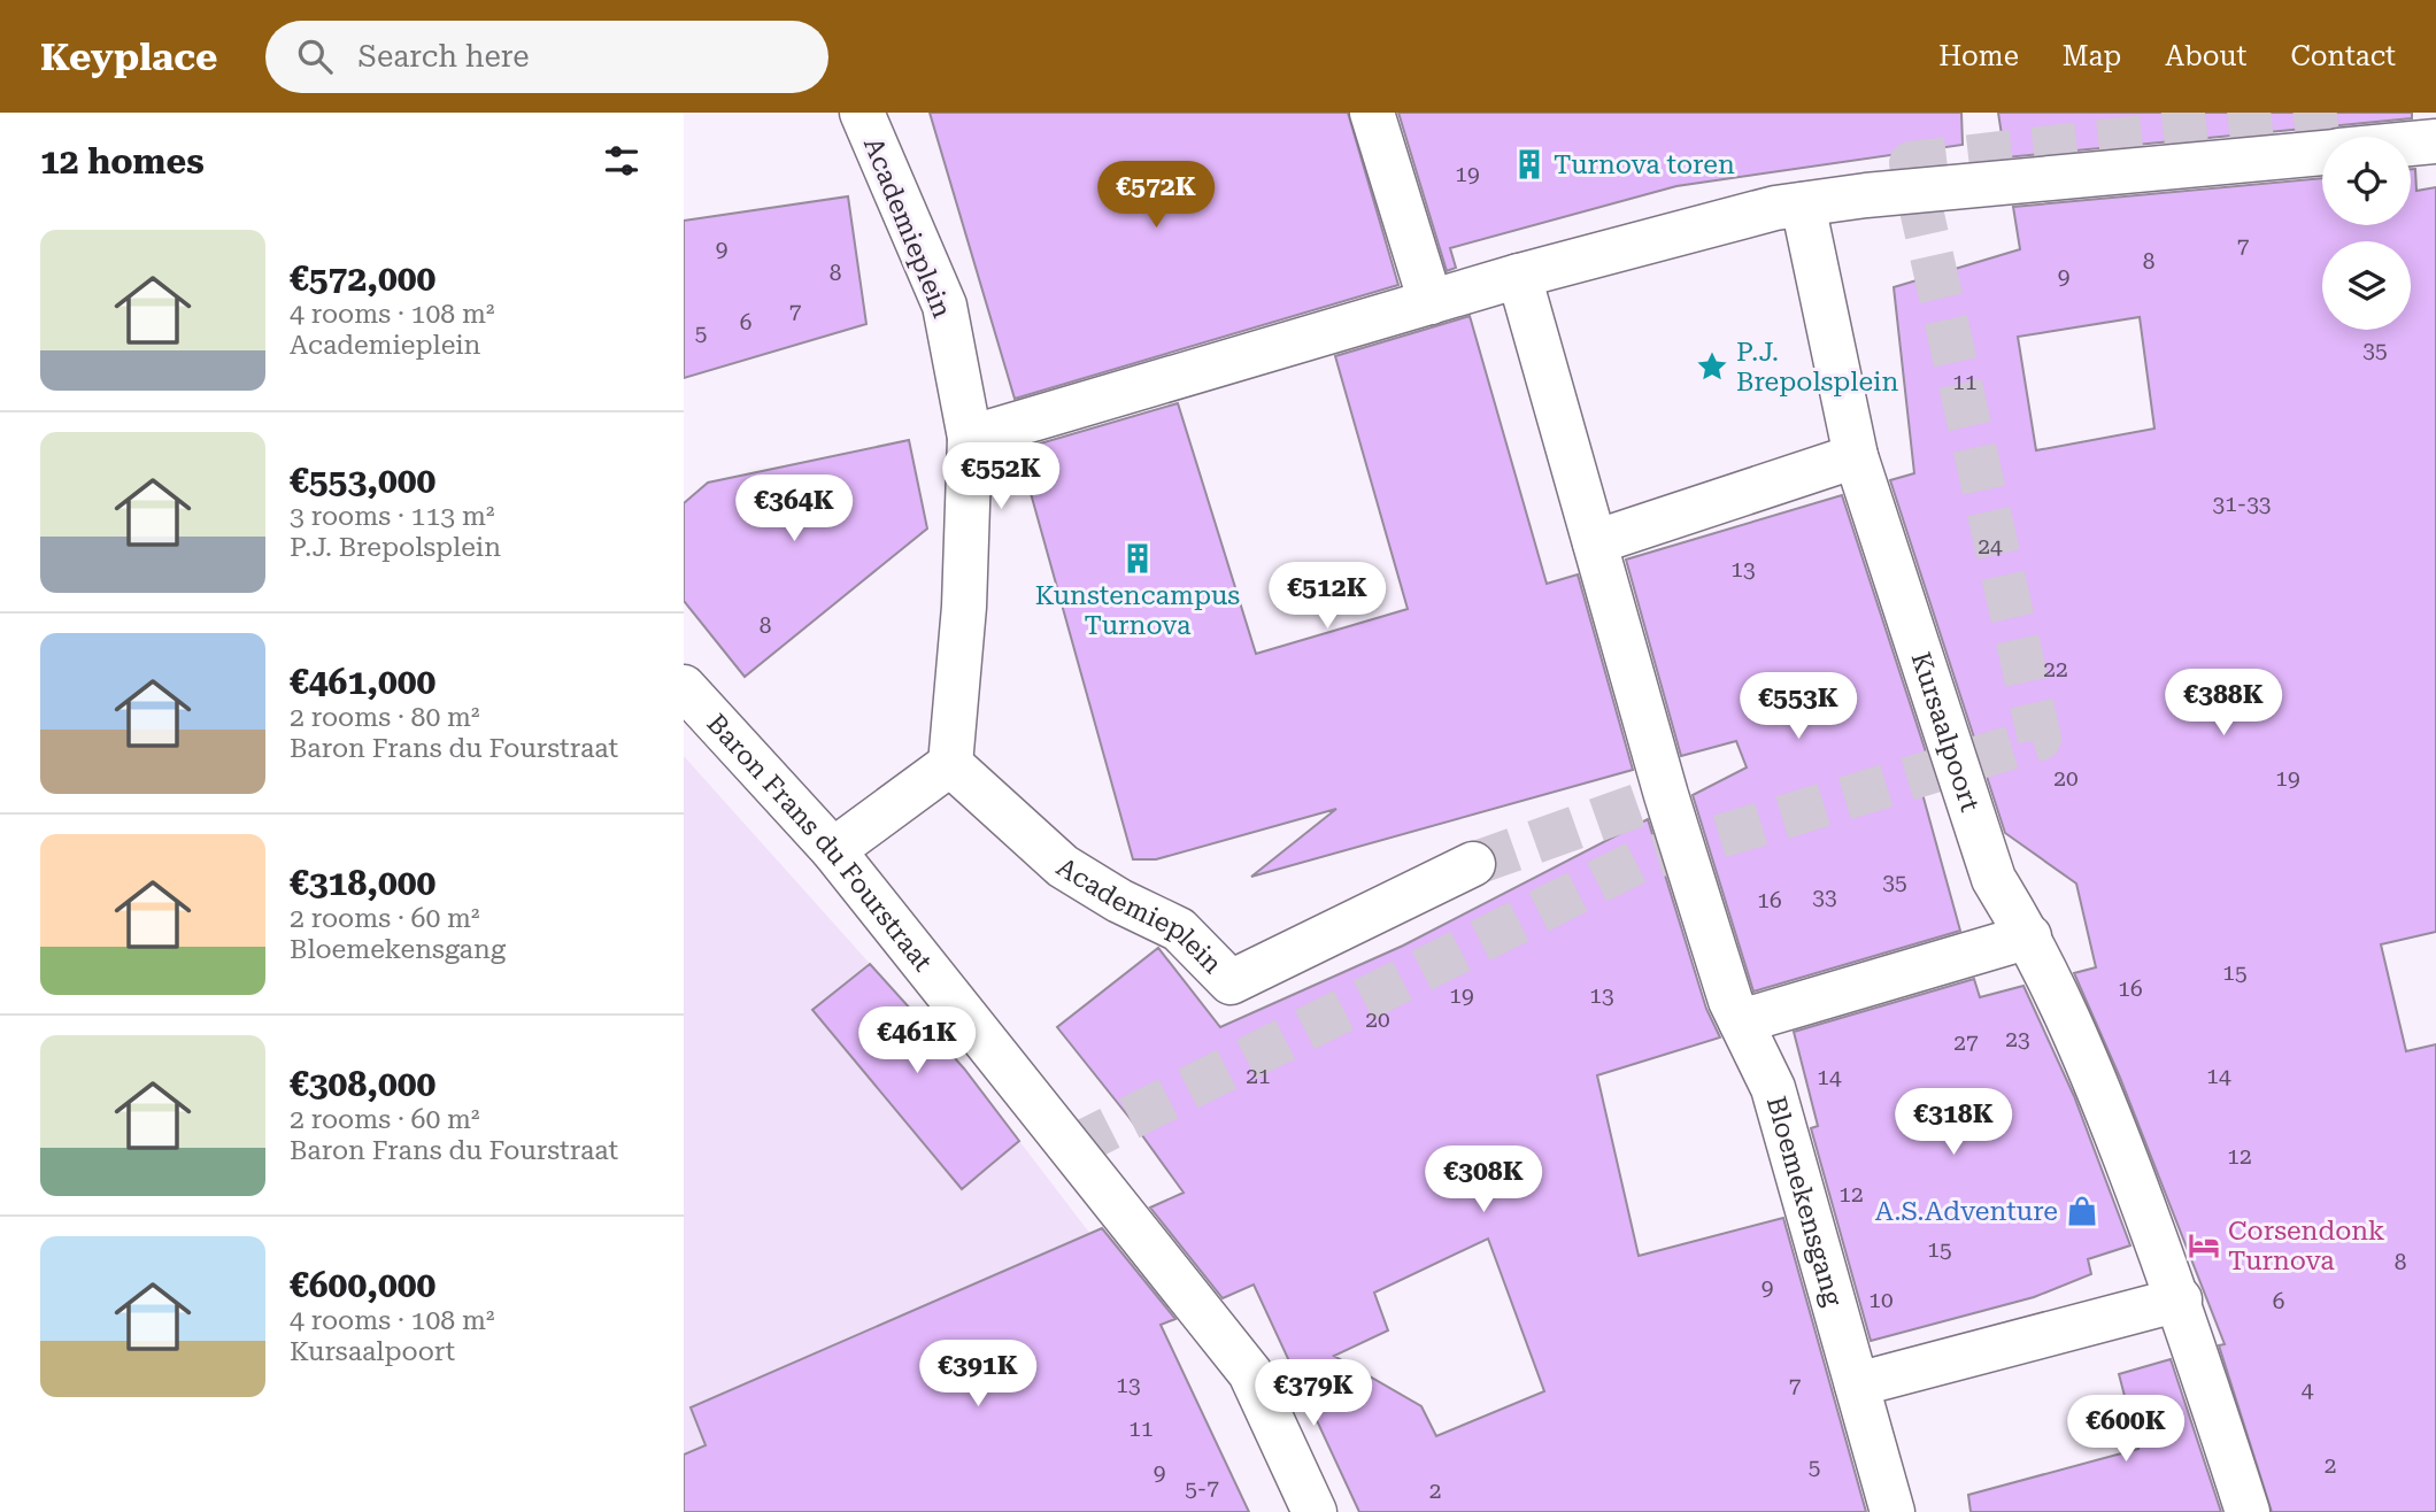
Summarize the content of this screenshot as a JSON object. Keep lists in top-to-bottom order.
{
  "streets": {
    "street": [
      "Academieplein",
      "Kursaalpoort",
      "Baron Frans du Fourstraat",
      "Bloemekensgang"
    ]
  },
  "places": {
    "building": ["Turnova toren", "Kunstencampus Turnova"],
    "place": ["P.J. Brepolsplein"],
    "shop": ["A.S.Adventure"],
    "hotel": ["Corsendonk Turnova"]
  },
  "house_numbers": [
    "19",
    "7",
    "9",
    "8",
    "8",
    "9",
    "7",
    "6",
    "5",
    "35",
    "11",
    "31-33",
    "24",
    "13",
    "8",
    "22",
    "20",
    "19",
    "35",
    "33",
    "16",
    "15",
    "16",
    "19",
    "13",
    "20",
    "23",
    "27",
    "21",
    "14",
    "14",
    "12",
    "12",
    "15",
    "8",
    "9",
    "10",
    "6",
    "13",
    "7",
    "4",
    "11",
    "2",
    "5",
    "9",
    "5-7",
    "2"
  ],
  "page": {
    "header": "Keyplace",
    "search": "Search here",
    "nav": [
      "Home",
      "Map",
      "About",
      "Contact"
    ],
    "heading": "12 homes",
    "price": [
      "€572K",
      "€552K",
      "€364K",
      "€512K",
      "€388K",
      "€553K",
      "€461K",
      "€318K",
      "€308K",
      "€391K",
      "€379K",
      "€600K"
    ],
    "list": [
      {
        "name": "€572,000",
        "note": "4 rooms · 108 m² · Academieplein"
      },
      {
        "name": "€553,000",
        "note": "3 rooms · 113 m² · P.J. Brepolsplein"
      },
      {
        "name": "€461,000",
        "note": "2 rooms · 80 m² · Baron Frans du Fourstraat"
      },
      {
        "name": "€318,000",
        "note": "2 rooms · 60 m² · Bloemekensgang"
      },
      {
        "name": "€308,000",
        "note": "2 rooms · 60 m² · Baron Frans du Fourstraat"
      },
      {
        "name": "€600,000",
        "note": "4 rooms · 108 m² · Kursaalpoort"
      }
    ]
  }
}
